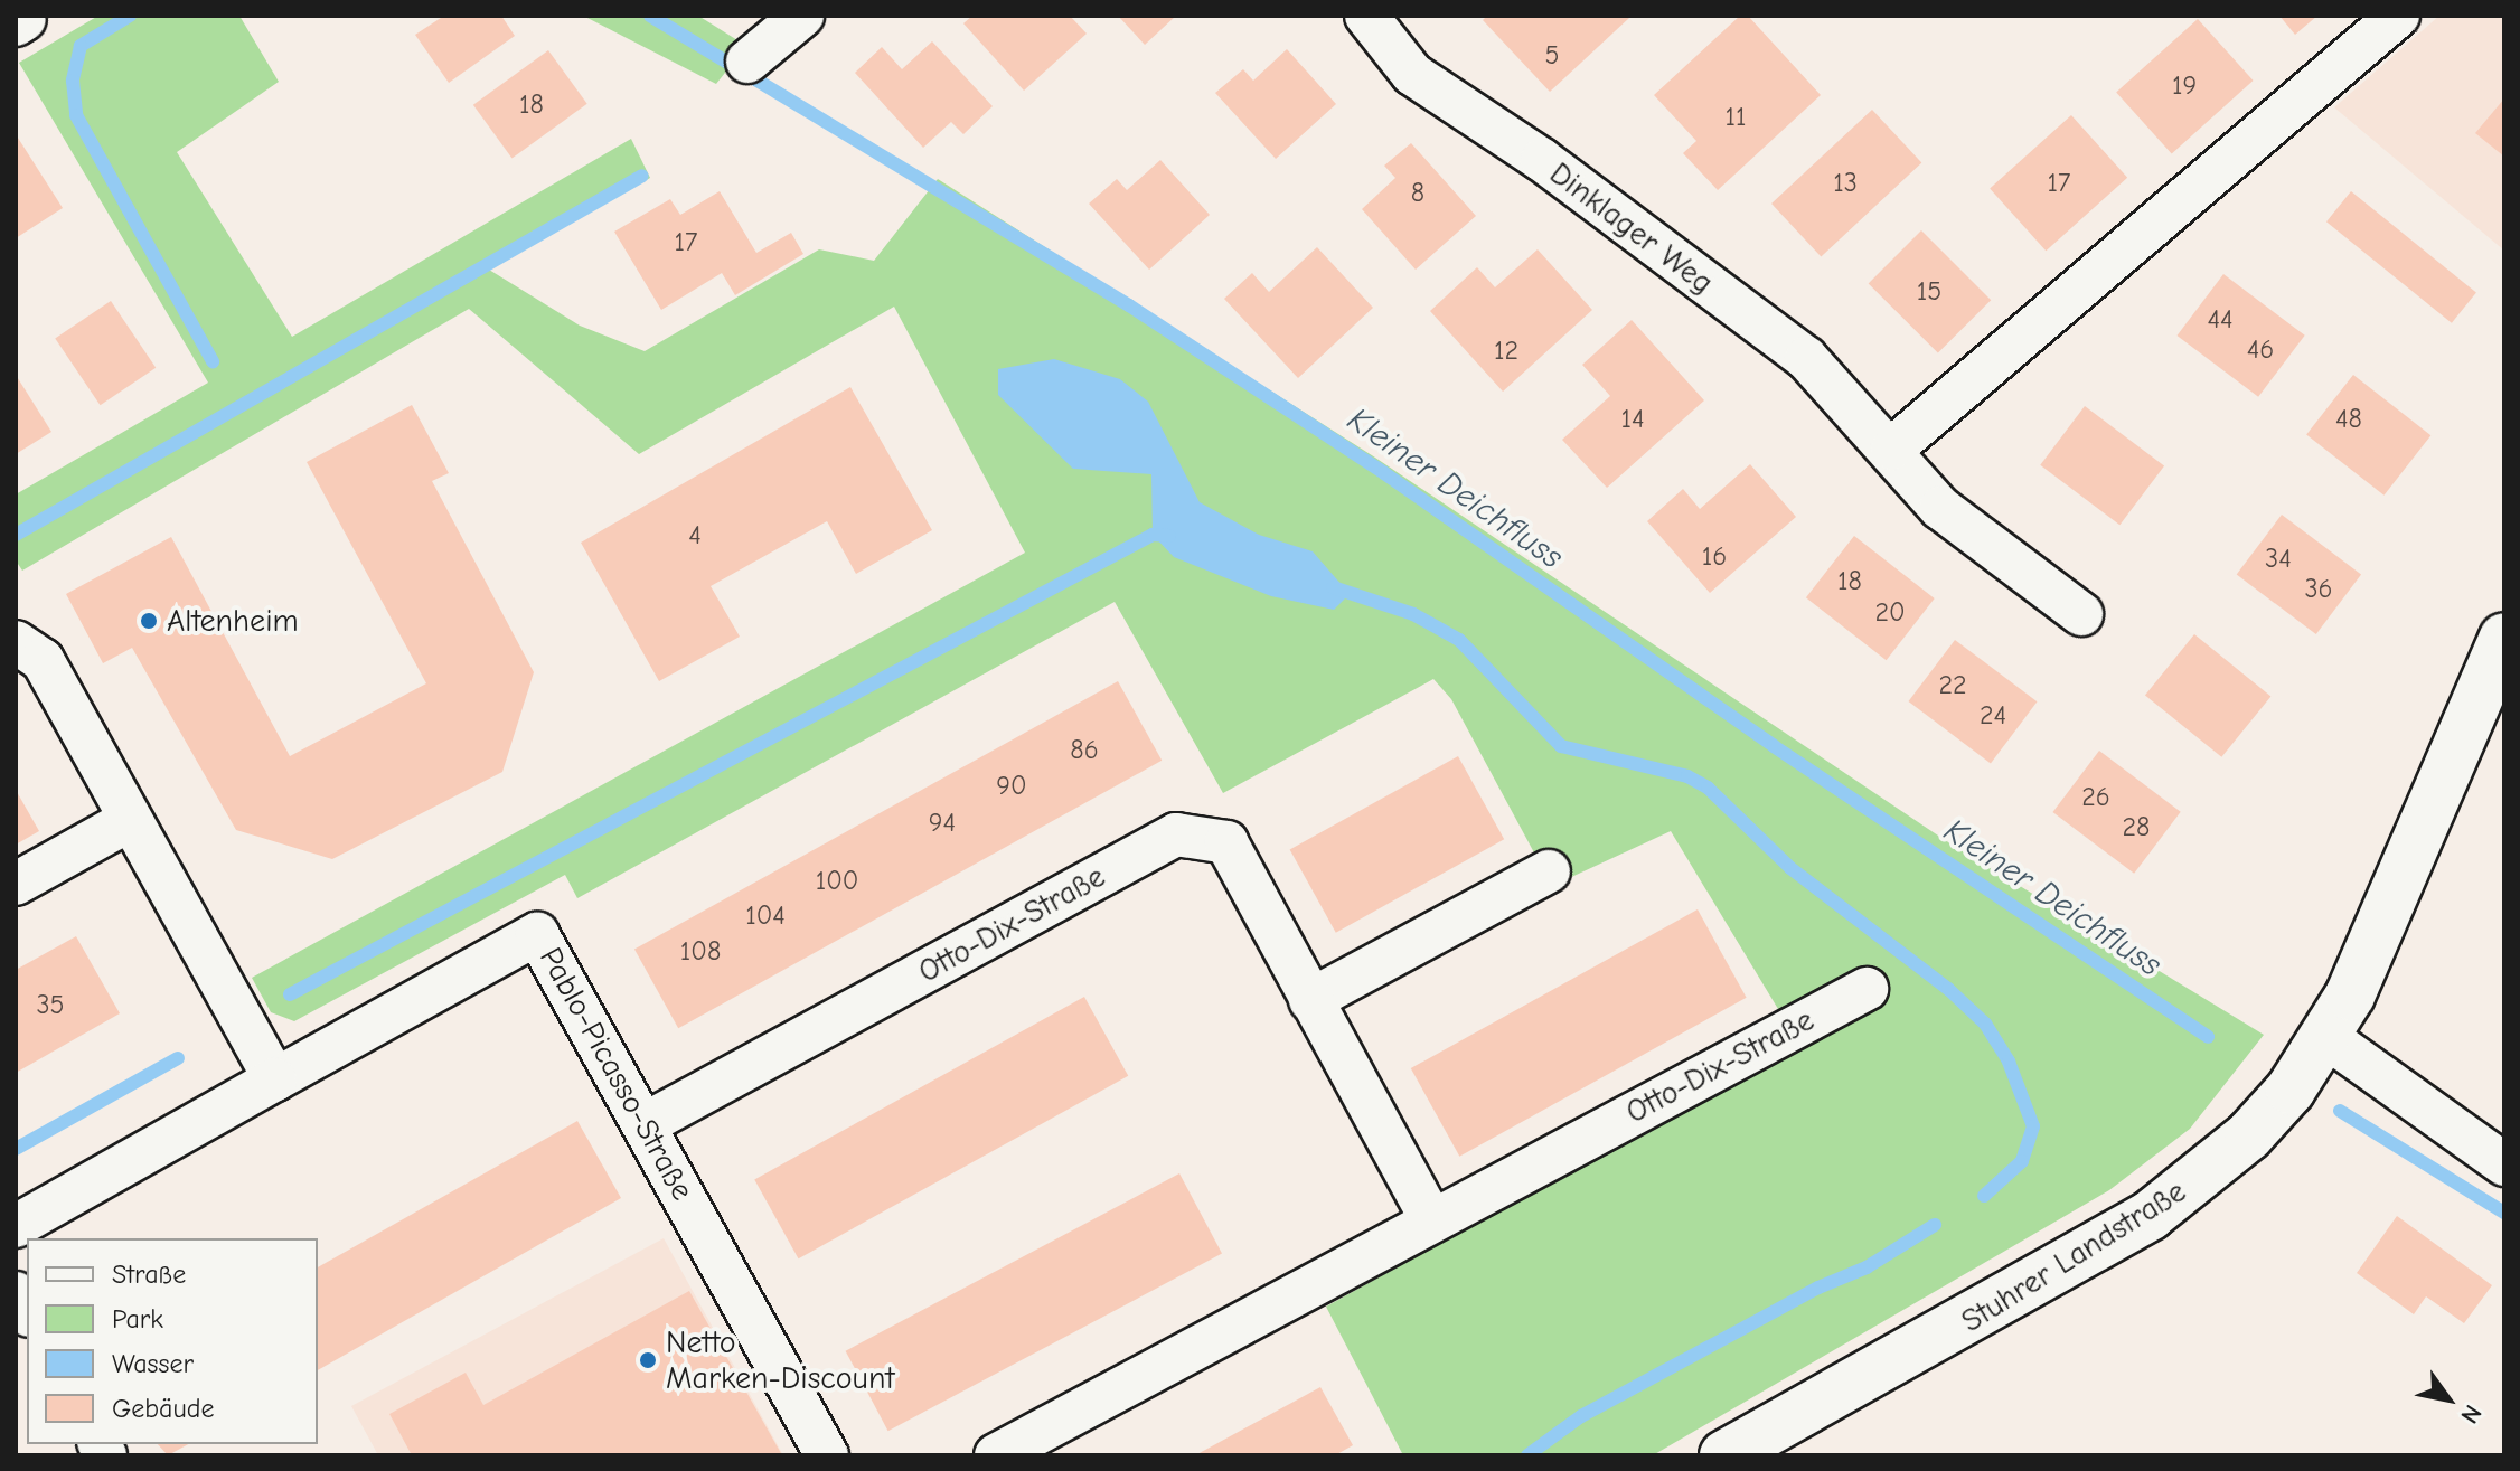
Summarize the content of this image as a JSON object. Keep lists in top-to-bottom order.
{
  "streets": {
    "main road": ["Stuhrer Landstraße"],
    "street": ["Dinklager Weg", "Otto-Dix-Straße", "Pablo-Picasso-Straße"]
  },
  "crossings": [
    ["Otto-Dix-Straße", "Pablo-Picasso-Straße"]
  ],
  "water": ["Kleiner Deichfluss"],
  "places": ["Altenheim", "Netto Marken-Discount"],
  "house_numbers": [
    "5",
    "19",
    "18",
    "11",
    "13",
    "17",
    "8",
    "17",
    "15",
    "44",
    "46",
    "12",
    "14",
    "48",
    "4",
    "16",
    "34",
    "18",
    "36",
    "20",
    "22",
    "24",
    "86",
    "90",
    "26",
    "94",
    "28",
    "100",
    "104",
    "108",
    "35"
  ],
  "legend": [
    "Straße",
    "Park",
    "Wasser",
    "Gebäude"
  ],
  "north": "bottom right"
}
